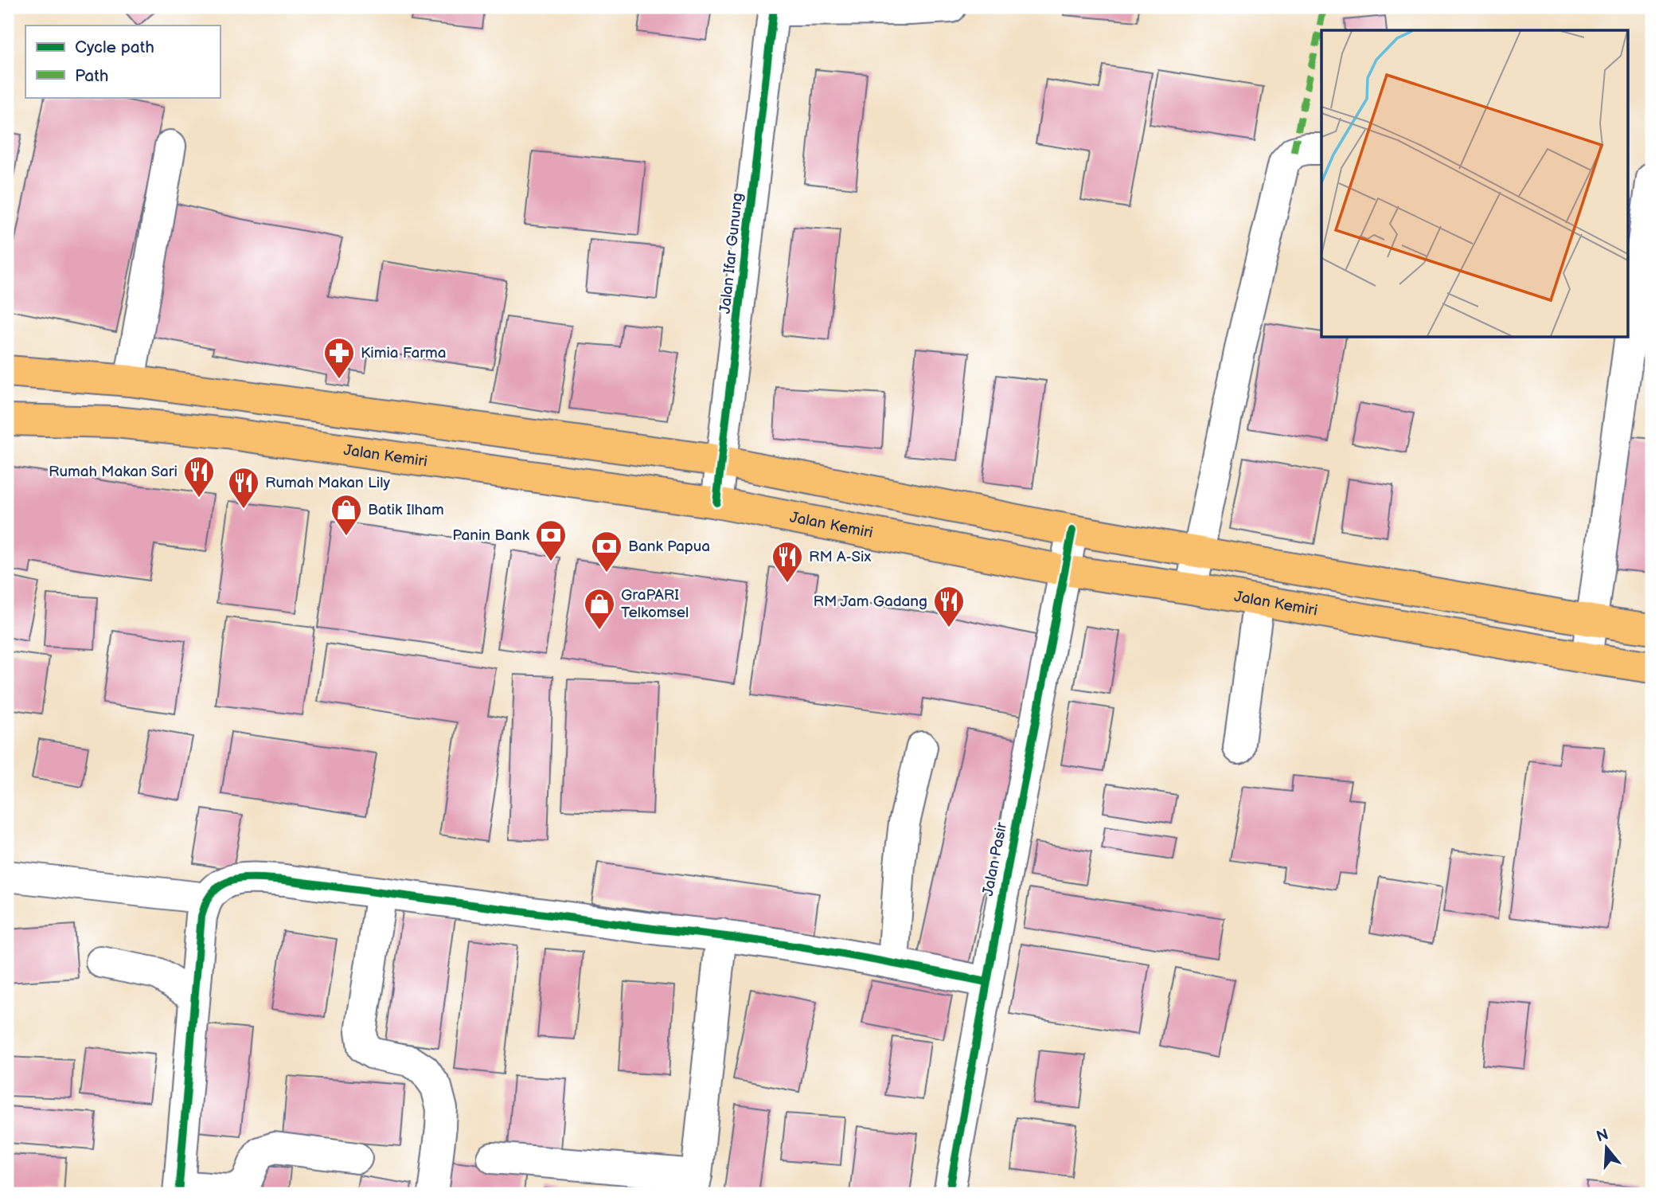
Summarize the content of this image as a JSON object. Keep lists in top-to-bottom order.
{
  "streets": {
    "highway": ["Jalan Kemiri"],
    "street": ["Jalan Ifar Gunung", "Jalan Pasir"]
  },
  "crossings": [
    ["Jalan Ifar Gunung", "Jalan Kemiri"],
    ["Jalan Kemiri", "Jalan Pasir"]
  ],
  "places": {
    "pharmacy": ["Kimia Farma"],
    "restaurant": [
      "Rumah Makan Sari",
      "Rumah Makan Lily",
      "RM A-Six",
      "RM Jam Gadang"
    ],
    "shop": ["Batik Ilham", "GraPARI Telkomsel"],
    "bank": ["Panin Bank", "Bank Papua"]
  },
  "legend": ["Cycle path", "Path"],
  "north": "top"
}
